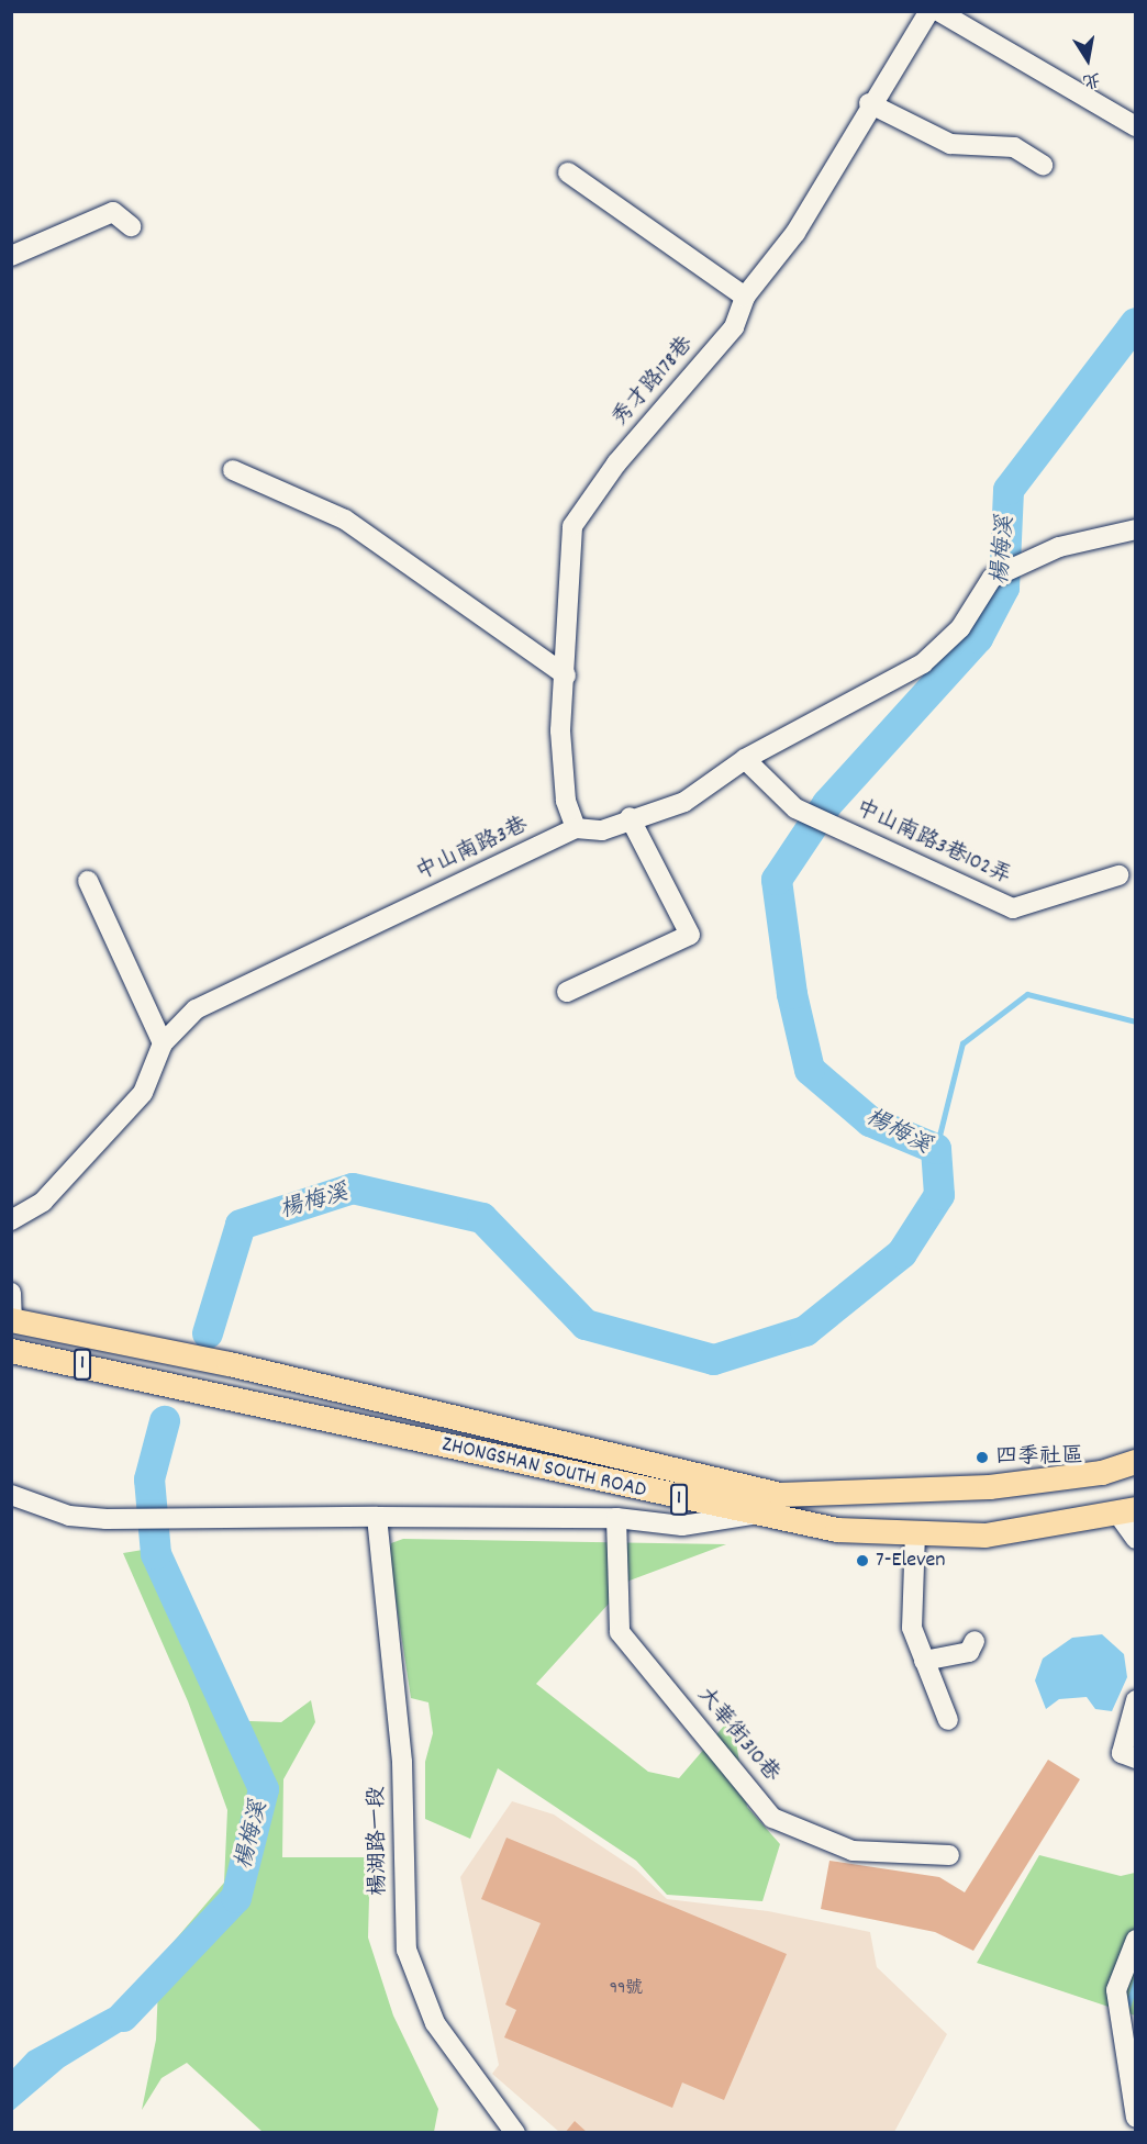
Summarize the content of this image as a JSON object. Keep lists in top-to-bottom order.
{
  "streets": {
    "main road": ["1", "ZHONGSHAN SOUTH ROAD"],
    "street": [
      "秀才路178巷",
      "中山南路3巷102弄",
      "中山南路3巷",
      "大華街310巷",
      "楊湖路一段"
    ]
  },
  "crossings": [
    ["秀才路178巷", "中山南路3巷"],
    ["中山南路3巷102弄", "中山南路3巷"]
  ],
  "water": ["楊梅溪"],
  "places": ["四季社區", "7-Eleven"],
  "house_numbers": ["99號"],
  "north": "bottom"
}
